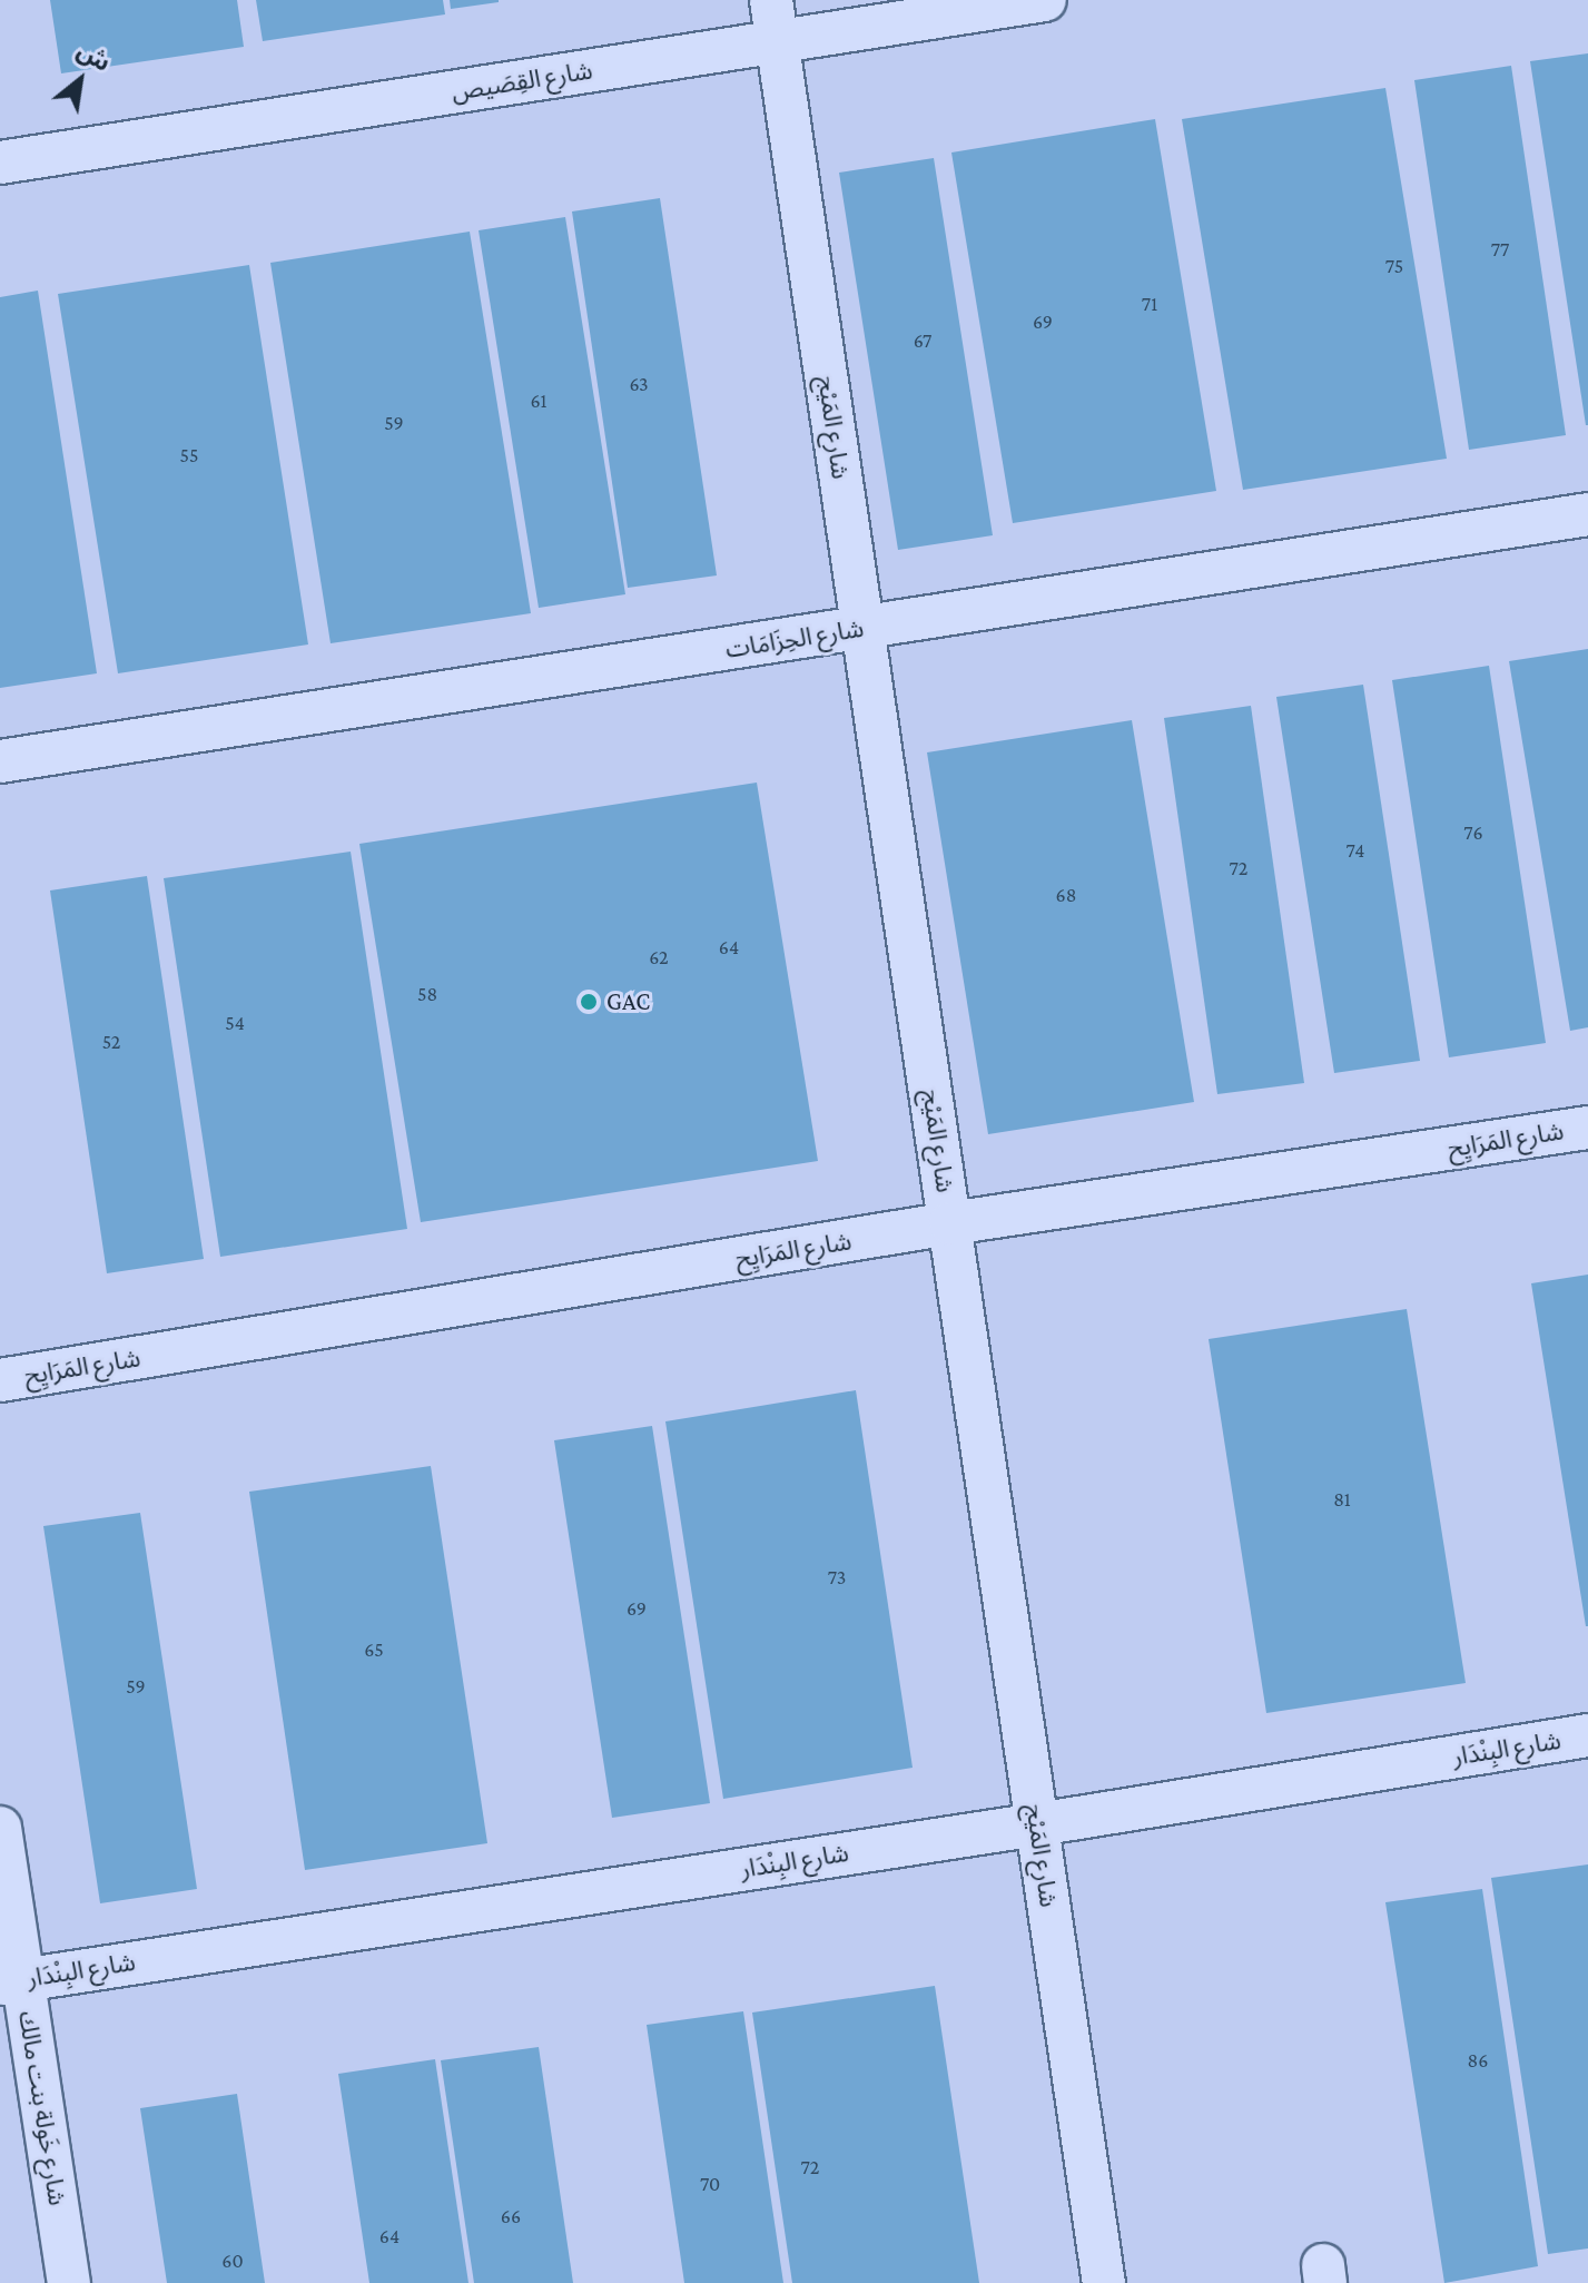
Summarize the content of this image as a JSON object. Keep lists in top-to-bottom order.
{
  "streets": {
    "street": [
      "شارع القِصَيص",
      "شارع المَيْج",
      "شارع الحِزَامَات",
      "شارع المَرَايِح",
      "شارع البِنْدَار",
      "شارع خَولة بنت مالك"
    ]
  },
  "crossings": [
    ["شارع القِصَيص", "شارع المَيْج"],
    ["شارع المَيْج", "شارع الحِزَامَات"],
    ["شارع المَيْج", "شارع المَرَايِح"],
    ["شارع المَيْج", "شارع البِنْدَار"],
    ["شارع البِنْدَار", "شارع خَولة بنت مالك"]
  ],
  "places": ["GAC"],
  "house_numbers": [
    "77",
    "75",
    "71",
    "69",
    "67",
    "63",
    "61",
    "59",
    "55",
    "76",
    "74",
    "72",
    "68",
    "64",
    "62",
    "58",
    "54",
    "52",
    "81",
    "73",
    "69",
    "65",
    "59",
    "86",
    "72",
    "70",
    "66",
    "64",
    "60"
  ],
  "north": "top right"
}
